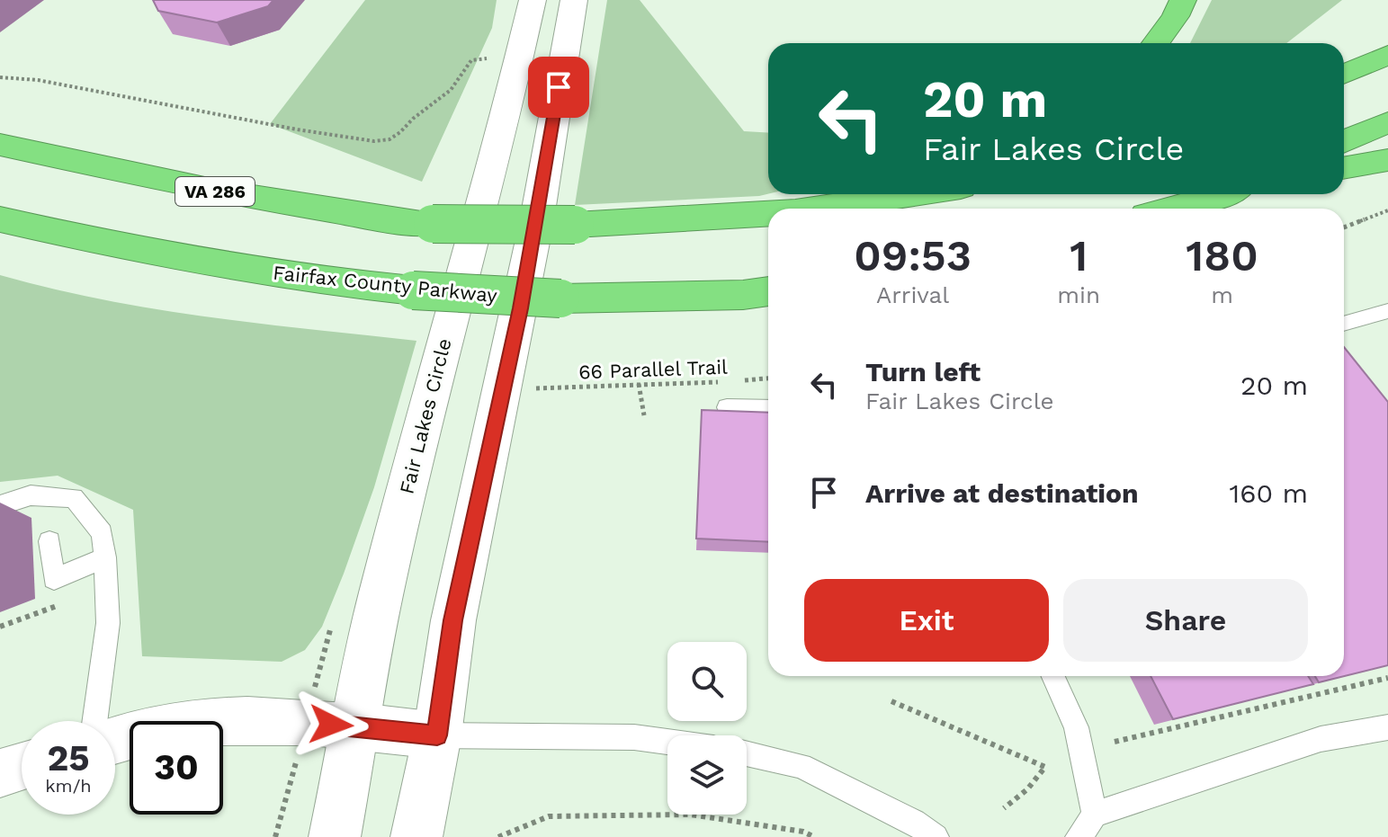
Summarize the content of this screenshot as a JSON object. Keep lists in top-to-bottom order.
{
  "streets": {
    "highway": ["VA 286", "Fairfax County Parkway"],
    "street": ["Fair Lakes Circle"],
    "path": ["66 Parallel Trail"]
  },
  "page": {
    "turn": ["20 m", "Fair Lakes Circle"],
    "eta": [
      "09:53",
      "Arrival",
      "1",
      "min",
      "180",
      "m"
    ],
    "list": [
      {
        "name": "Turn left",
        "note": "Fair Lakes Circle",
        "value": "20 m"
      },
      {
        "name": "Arrive at destination",
        "value": "160 m"
      }
    ],
    "buttons": ["Exit", "Share"],
    "speed": "25 km/h",
    "limit": "30"
  }
}
